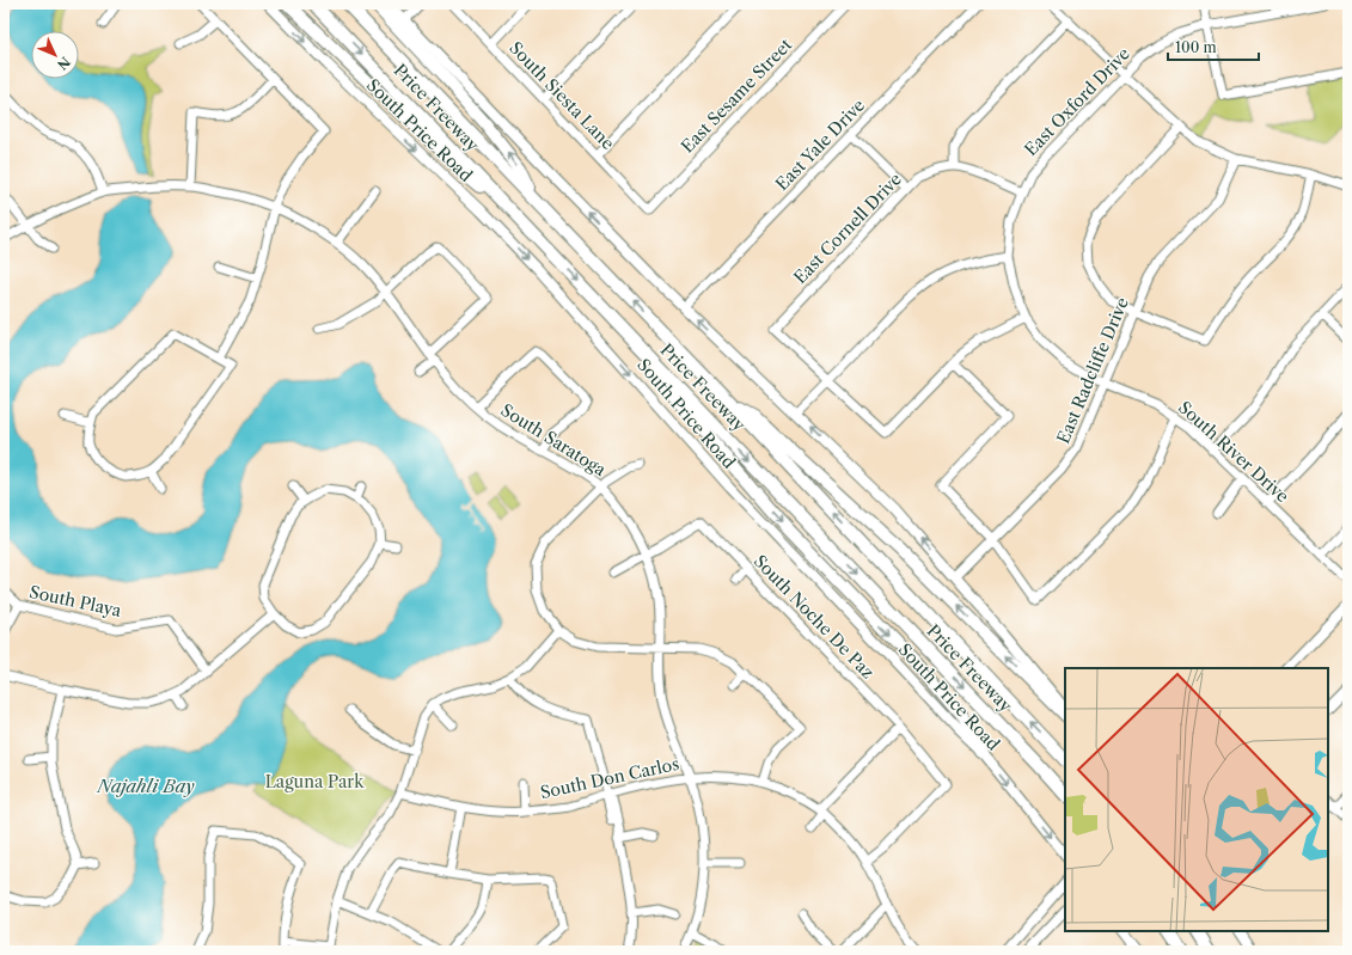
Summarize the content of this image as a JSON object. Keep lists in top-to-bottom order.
{
  "streets": {
    "highway": ["Price Freeway"],
    "main road": ["South Price Road"],
    "street": [
      "South Siesta Lane",
      "East Sesame Street",
      "East Oxford Drive",
      "East Yale Drive",
      "East Cornell Drive",
      "East Radcliffe Drive",
      "South Saratoga",
      "South River Drive",
      "South Playa",
      "South Noche De Paz",
      "South Don Carlos"
    ]
  },
  "crossings": [
    ["South Siesta Lane", "East Sesame Street"],
    ["East Oxford Drive", "East Cornell Drive"],
    ["East Oxford Drive", "South River Drive"],
    ["East Radcliffe Drive", "South River Drive"],
    ["South Saratoga", "South Noche De Paz"],
    ["South Saratoga", "South Don Carlos"],
    ["South Noche De Paz", "South Don Carlos"]
  ],
  "water": ["Najahli Bay"],
  "parks": ["Laguna Park"],
  "scale_bar": "100 m",
  "north": "bottom right"
}
